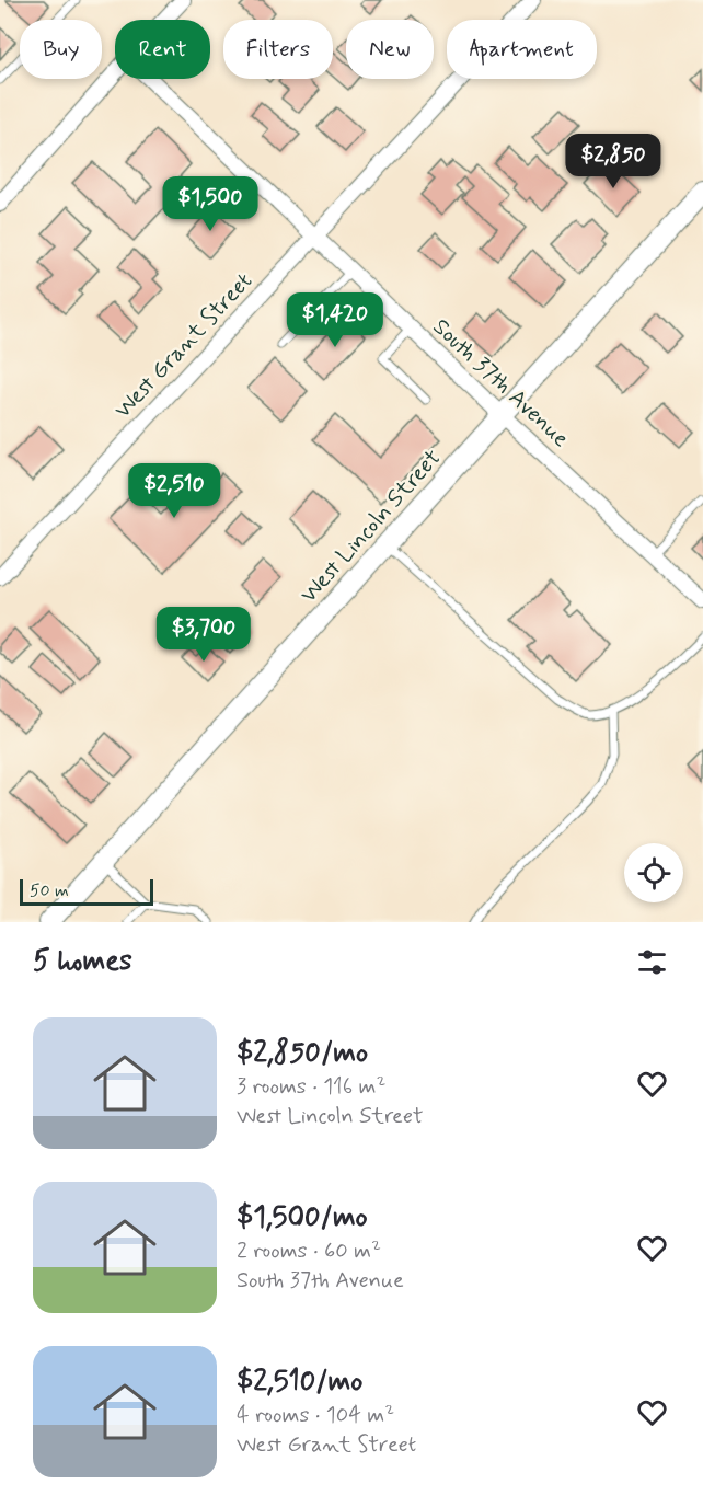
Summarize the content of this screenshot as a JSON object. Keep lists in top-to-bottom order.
{
  "streets": {
    "street": ["West Grant Street", "South 37th Avenue", "West Lincoln Street"]
  },
  "crossings": [
    ["West Grant Street", "South 37th Avenue"],
    ["South 37th Avenue", "West Lincoln Street"]
  ],
  "scale_bar": "50 m",
  "page": {
    "chip": [
      "Buy",
      "Rent",
      "Filters",
      "New",
      "Apartment"
    ],
    "price": [
      "$2,850",
      "$1,500",
      "$1,420",
      "$2,510",
      "$3,700"
    ],
    "scale": "50 m",
    "heading": "5 homes",
    "list": [
      {
        "name": "$2,850/mo",
        "note": "3 rooms · 116 m² · West Lincoln Street"
      },
      {
        "name": "$1,500/mo",
        "note": "2 rooms · 60 m² · South 37th Avenue"
      },
      {
        "name": "$2,510/mo",
        "note": "4 rooms · 104 m² · West Grant Street"
      }
    ]
  }
}
